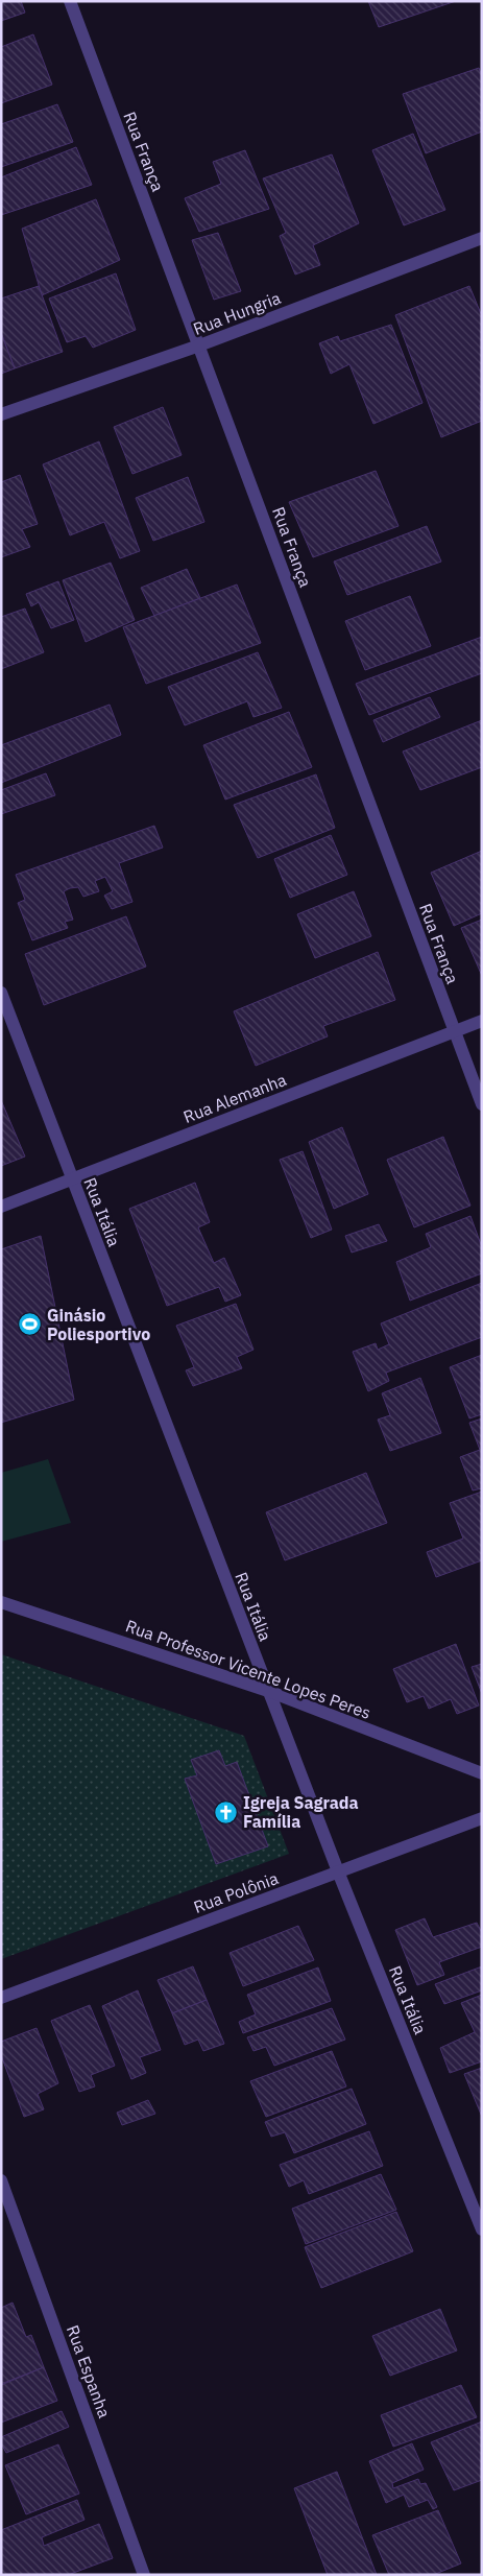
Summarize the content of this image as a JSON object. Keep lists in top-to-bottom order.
{
  "streets": {
    "street": [
      "Rua França",
      "Rua Hungria",
      "Rua Alemanha",
      "Rua Itália",
      "Rua Professor Vicente Lopes Peres",
      "Rua Polônia",
      "Rua Espanha"
    ]
  },
  "crossings": [
    ["Rua França", "Rua Hungria"],
    ["Rua França", "Rua Alemanha"],
    ["Rua Alemanha", "Rua Itália"],
    ["Rua Itália", "Rua Professor Vicente Lopes Peres"],
    ["Rua Itália", "Rua Polônia"]
  ],
  "places": {
    "sports": ["Ginásio Poliesportivo"],
    "church": ["Igreja Sagrada Família"]
  }
}
